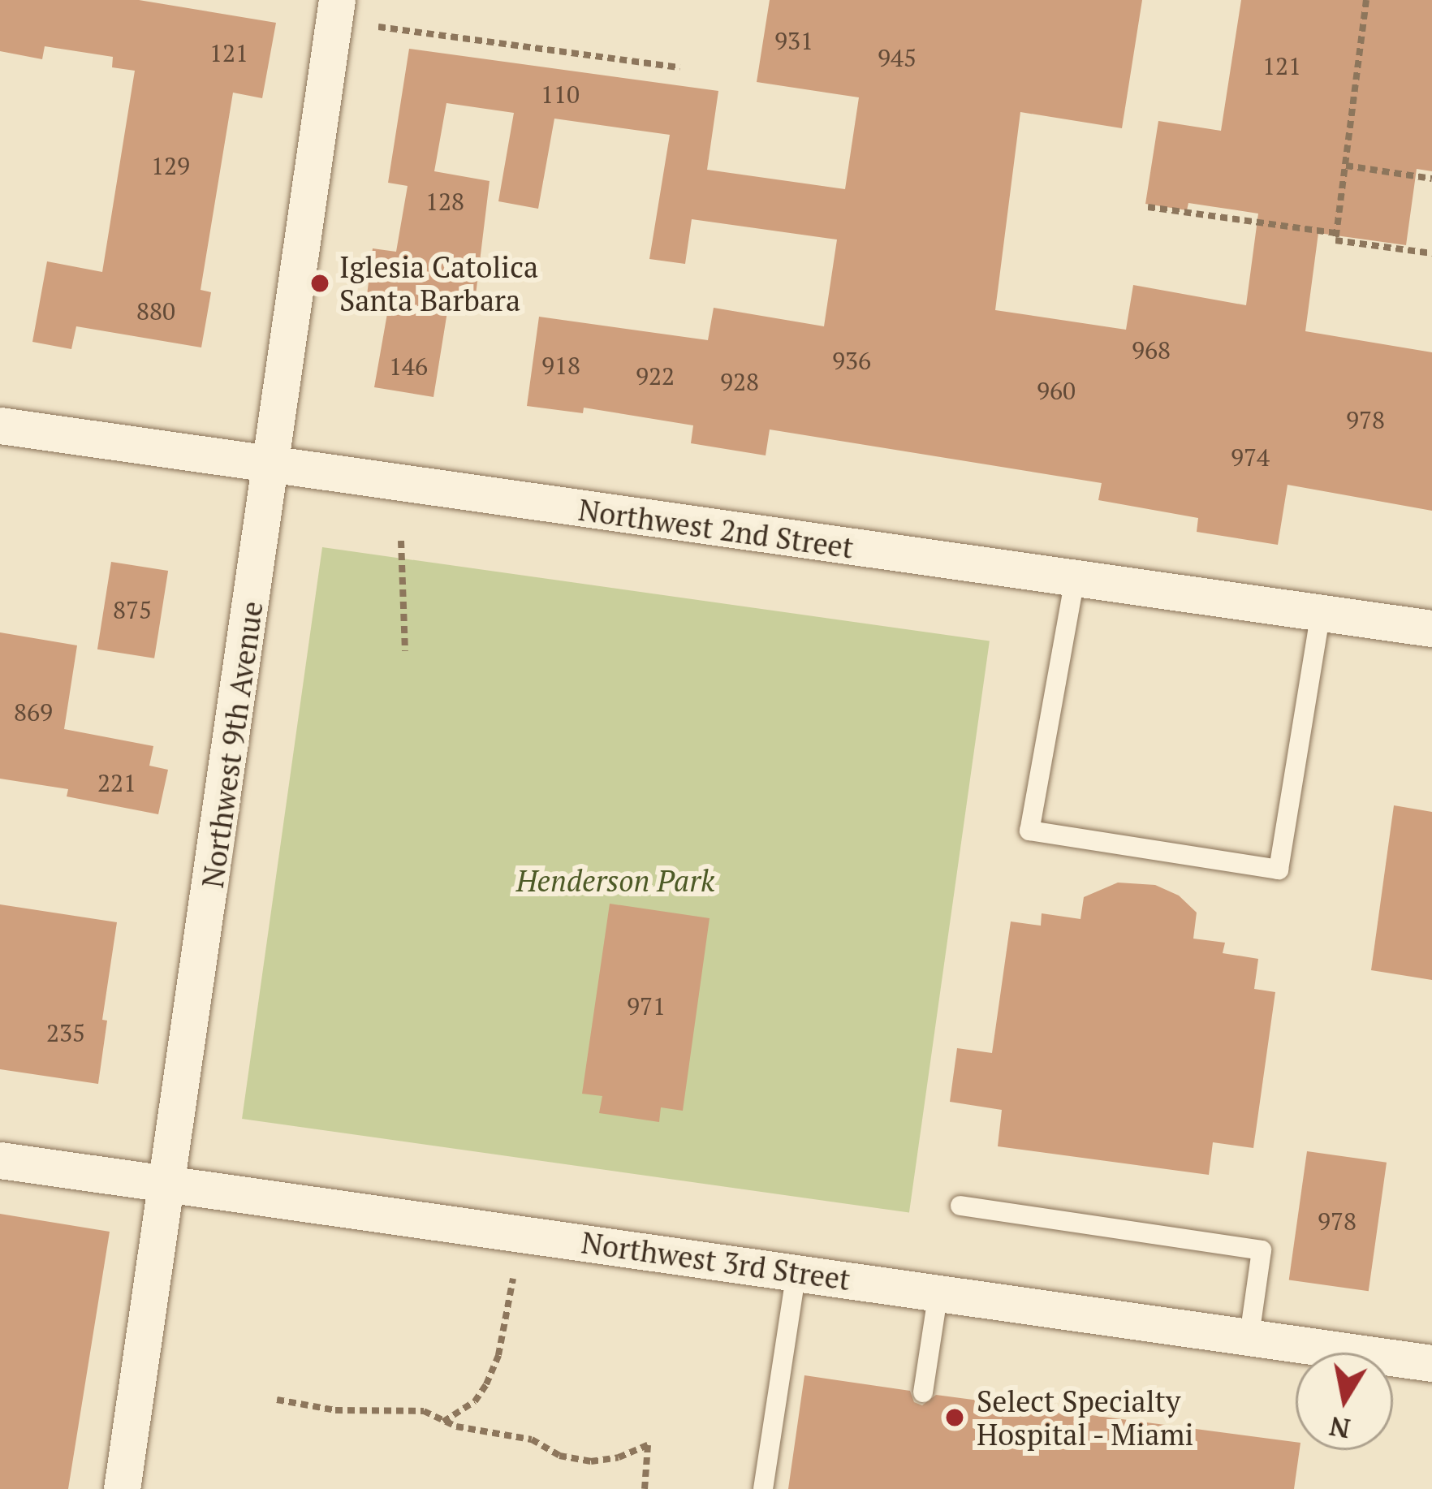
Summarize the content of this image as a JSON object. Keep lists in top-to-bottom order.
{
  "streets": {
    "street": ["Northwest 2nd Street", "Northwest 9th Avenue", "Northwest 3rd Street"]
  },
  "crossings": [
    ["Northwest 2nd Street", "Northwest 9th Avenue"],
    ["Northwest 9th Avenue", "Northwest 3rd Street"]
  ],
  "parks": ["Henderson Park"],
  "places": ["Iglesia Catolica Santa Barbara", "Select Specialty Hospital - Miami"],
  "house_numbers": [
    "931",
    "121",
    "945",
    "121",
    "110",
    "129",
    "128",
    "880",
    "968",
    "936",
    "918",
    "146",
    "922",
    "928",
    "960",
    "978",
    "974",
    "875",
    "869",
    "221",
    "971",
    "235",
    "978"
  ],
  "north": "bottom"
}
